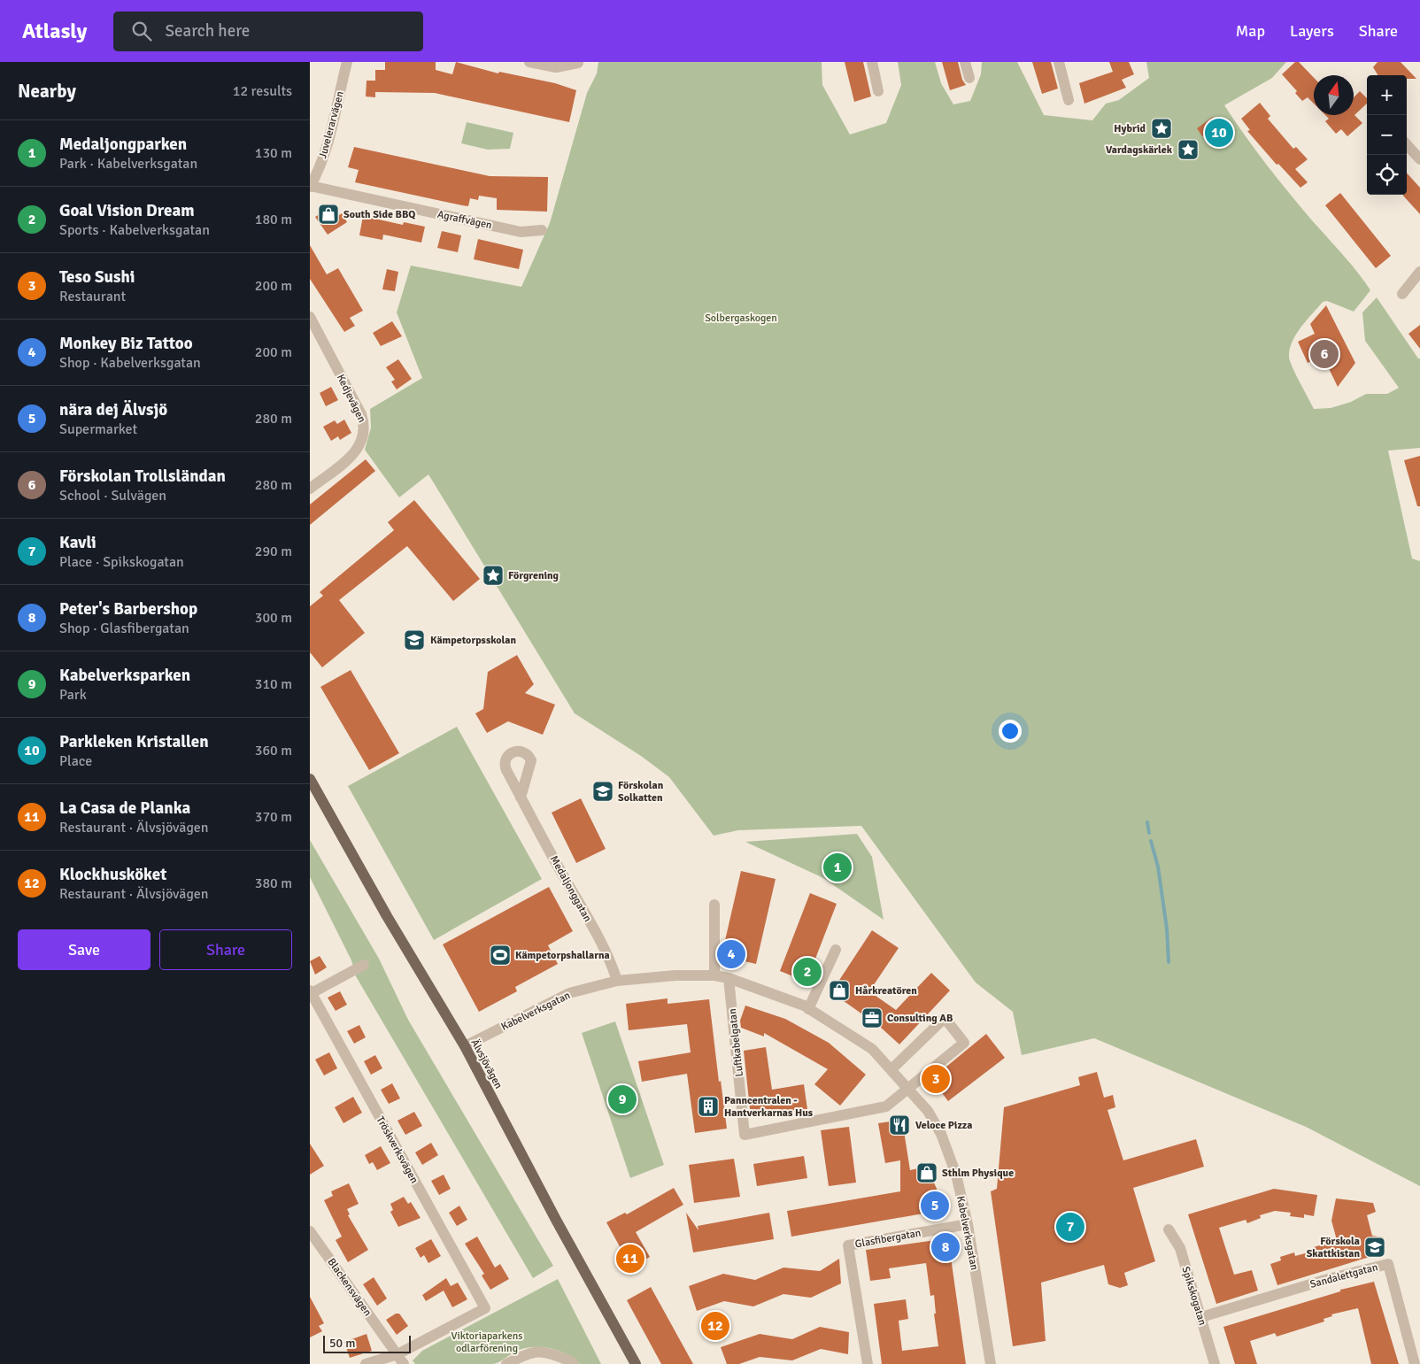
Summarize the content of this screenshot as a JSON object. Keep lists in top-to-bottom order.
{
  "streets": {
    "main road": ["Älvsjövägen"],
    "street": [
      "Juvelerarvägen",
      "Agraffvägen",
      "Kedjevägen",
      "Medaljonggatan",
      "Kabelverksgatan",
      "Luftkabelgatan",
      "Tröskverksvägen",
      "Glasfibergatan",
      "Sandalettgatan",
      "Blackensvägen",
      "Spikskogatan"
    ]
  },
  "crossings": [
    ["Juvelerarvägen", "Agraffvägen"],
    ["Medaljonggatan", "Kabelverksgatan"],
    ["Kabelverksgatan", "Luftkabelgatan"],
    ["Kabelverksgatan", "Älvsjövägen"],
    ["Kabelverksgatan", "Glasfibergatan"],
    ["Tröskverksvägen", "Blackensvägen"],
    ["Sandalettgatan", "Spikskogatan"]
  ],
  "parks": ["Solbergaskogen", "Viktoriaparkens odlarförening"],
  "places": {
    "place": ["Hybrid", "Vardagskärlek", "Förgrening"],
    "shop": ["South Side BBQ", "Hårkreatören", "Sthlm Physique"],
    "school or university": ["Kämpetorpsskolan", "Förskolan Solkatten", "Förskola Skattkistan"],
    "sports": ["Kämpetorpshallarna"],
    "office": ["Consulting AB"],
    "building": ["Panncentralen - Hantverkarnas Hus"],
    "restaurant": ["Veloce Pizza"]
  },
  "scale_bar": "50 m",
  "north": "top",
  "page": {
    "header": "Atlasly",
    "search": "Search here",
    "nav": ["Map", "Layers", "Share"],
    "heading": ["Nearby", "12 results"],
    "map_buttons": ["+", "−"],
    "pins": [
      "10",
      "6",
      "1",
      "4",
      "2",
      "3",
      "9",
      "5",
      "7",
      "8",
      "11",
      "12"
    ],
    "list": [
      {
        "mark": "1",
        "name": "Medaljongparken",
        "note": "Park · Kabelverksgatan",
        "value": "130 m"
      },
      {
        "mark": "2",
        "name": "Goal Vision Dream",
        "note": "Sports · Kabelverksgatan",
        "value": "180 m"
      },
      {
        "mark": "3",
        "name": "Teso Sushi",
        "note": "Restaurant",
        "value": "200 m"
      },
      {
        "mark": "4",
        "name": "Monkey Biz Tattoo",
        "note": "Shop · Kabelverksgatan",
        "value": "200 m"
      },
      {
        "mark": "5",
        "name": "nära dej Älvsjö",
        "note": "Supermarket",
        "value": "280 m"
      },
      {
        "mark": "6",
        "name": "Förskolan Trollsländan",
        "note": "School · Sulvägen",
        "value": "280 m"
      },
      {
        "mark": "7",
        "name": "Kavli",
        "note": "Place · Spikskogatan",
        "value": "290 m"
      },
      {
        "mark": "8",
        "name": "Peter's Barbershop",
        "note": "Shop · Glasfibergatan",
        "value": "300 m"
      },
      {
        "mark": "9",
        "name": "Kabelverksparken",
        "note": "Park",
        "value": "310 m"
      },
      {
        "mark": "10",
        "name": "Parkleken Kristallen",
        "note": "Place",
        "value": "360 m"
      },
      {
        "mark": "11",
        "name": "La Casa de Planka",
        "note": "Restaurant · Älvsjövägen",
        "value": "370 m"
      },
      {
        "mark": "12",
        "name": "Klockhusköket",
        "note": "Restaurant · Älvsjövägen",
        "value": "380 m"
      }
    ],
    "buttons": ["Save", "Share"],
    "scale": "50 m"
  }
}
